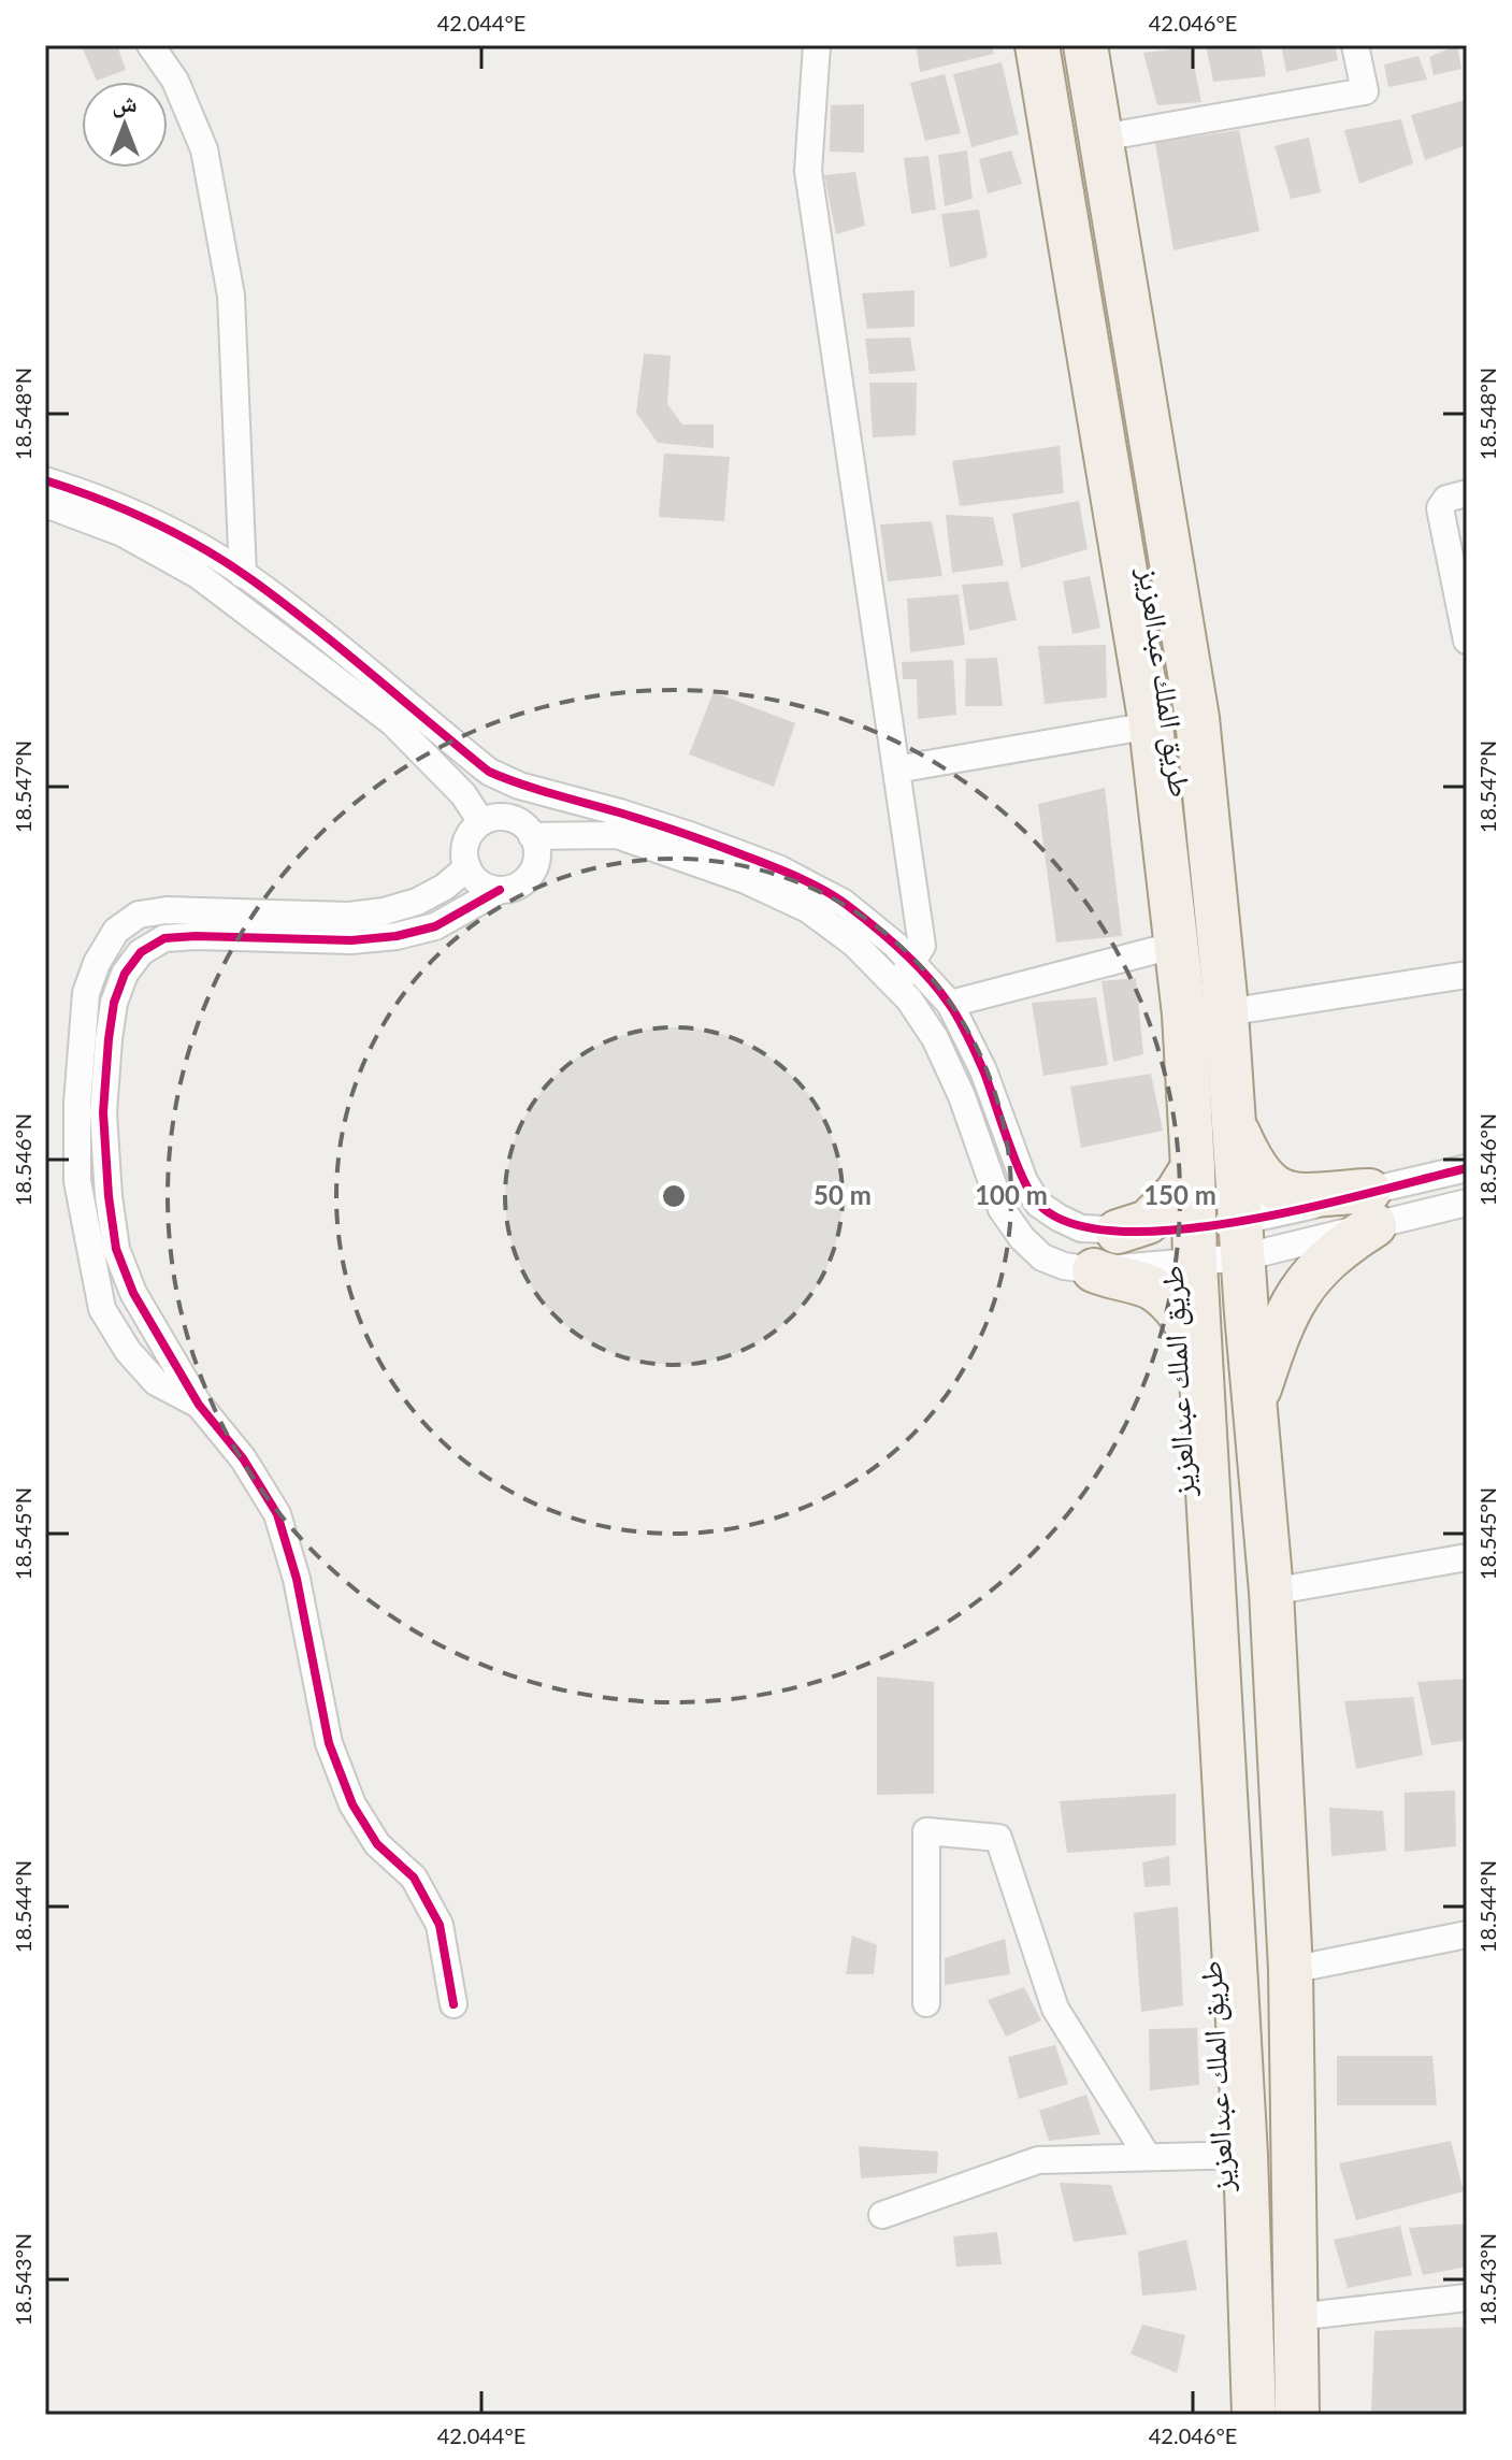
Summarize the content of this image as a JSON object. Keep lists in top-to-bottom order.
{
  "streets": {
    "main road": ["طريق الملك عبدالعزيز"]
  },
  "north": "top",
  "coordinates": [
    "42.044°E",
    "42.046°E",
    "18.548°N",
    "18.547°N",
    "18.546°N",
    "18.545°N",
    "18.544°N",
    "18.543°N"
  ],
  "rings": ["50 m", "100 m", "150 m"]
}
